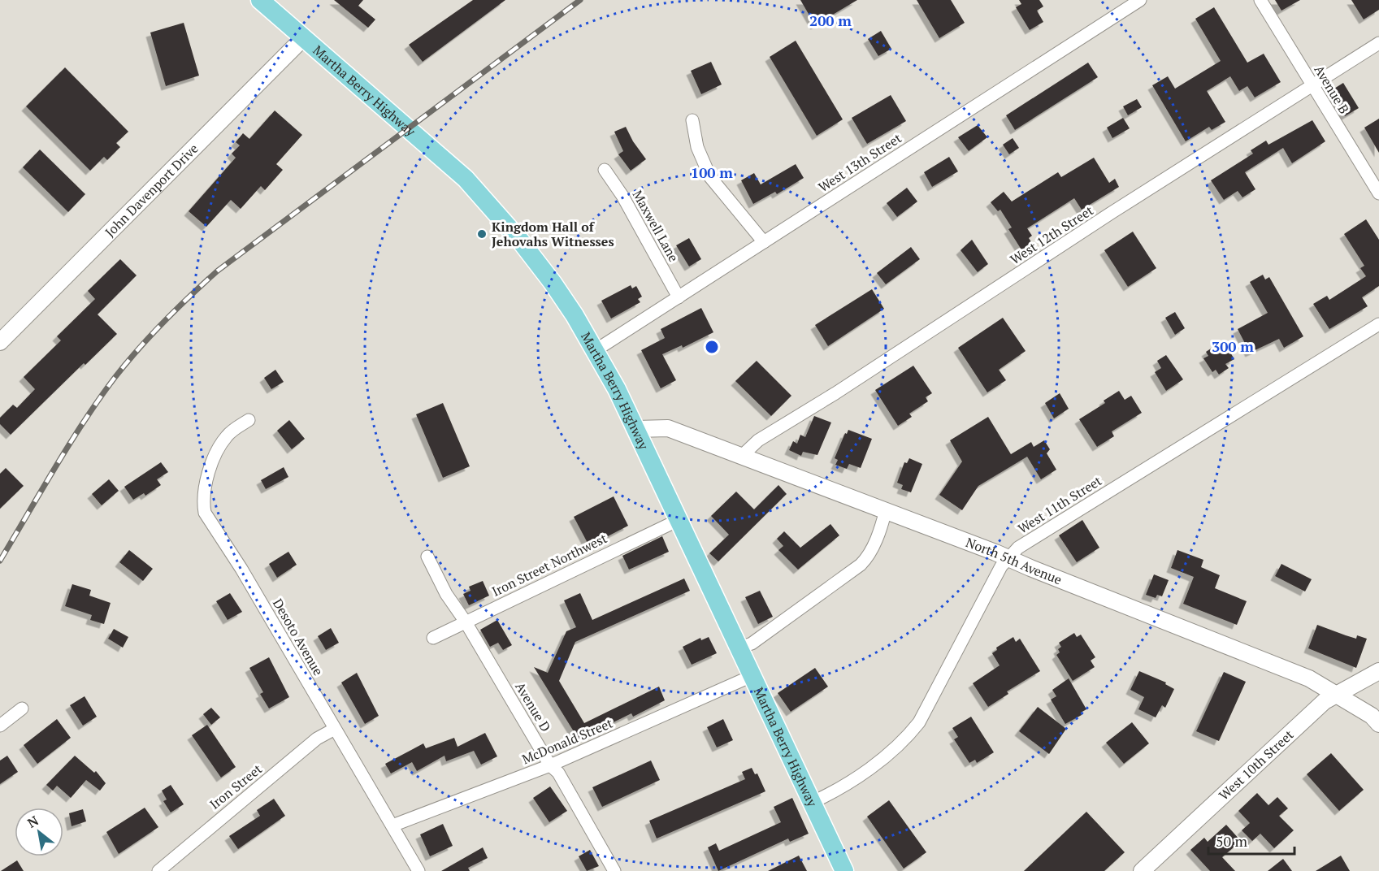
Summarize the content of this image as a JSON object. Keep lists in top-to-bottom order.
{
  "streets": {
    "main road": ["Martha Berry Highway"],
    "street": [
      "Avenue B",
      "West 13th Street",
      "John Davenport Drive",
      "Maxwell Lane",
      "West 12th Street",
      "West 11th Street",
      "North 5th Avenue",
      "Iron Street Northwest",
      "Desoto Avenue",
      "Avenue D",
      "McDonald Street",
      "West 10th Street",
      "Iron Street"
    ]
  },
  "crossings": [
    ["Avenue B", "West 12th Street"],
    ["Martha Berry Highway", "West 13th Street"],
    ["Martha Berry Highway", "John Davenport Drive"],
    ["Martha Berry Highway", "West 11th Street"],
    ["Martha Berry Highway", "North 5th Avenue"],
    ["Martha Berry Highway", "Iron Street Northwest"],
    ["Martha Berry Highway", "McDonald Street"],
    ["West 13th Street", "Maxwell Lane"],
    ["West 12th Street", "North 5th Avenue"],
    ["West 11th Street", "North 5th Avenue"],
    ["North 5th Avenue", "West 10th Street"],
    ["Iron Street Northwest", "Avenue D"],
    ["Desoto Avenue", "McDonald Street"],
    ["Desoto Avenue", "Iron Street"],
    ["Avenue D", "McDonald Street"]
  ],
  "places": ["Kingdom Hall of Jehovahs Witnesses"],
  "scale_bar": "50 m",
  "north": "top left",
  "rings": ["200 m", "100 m", "300 m"]
}
